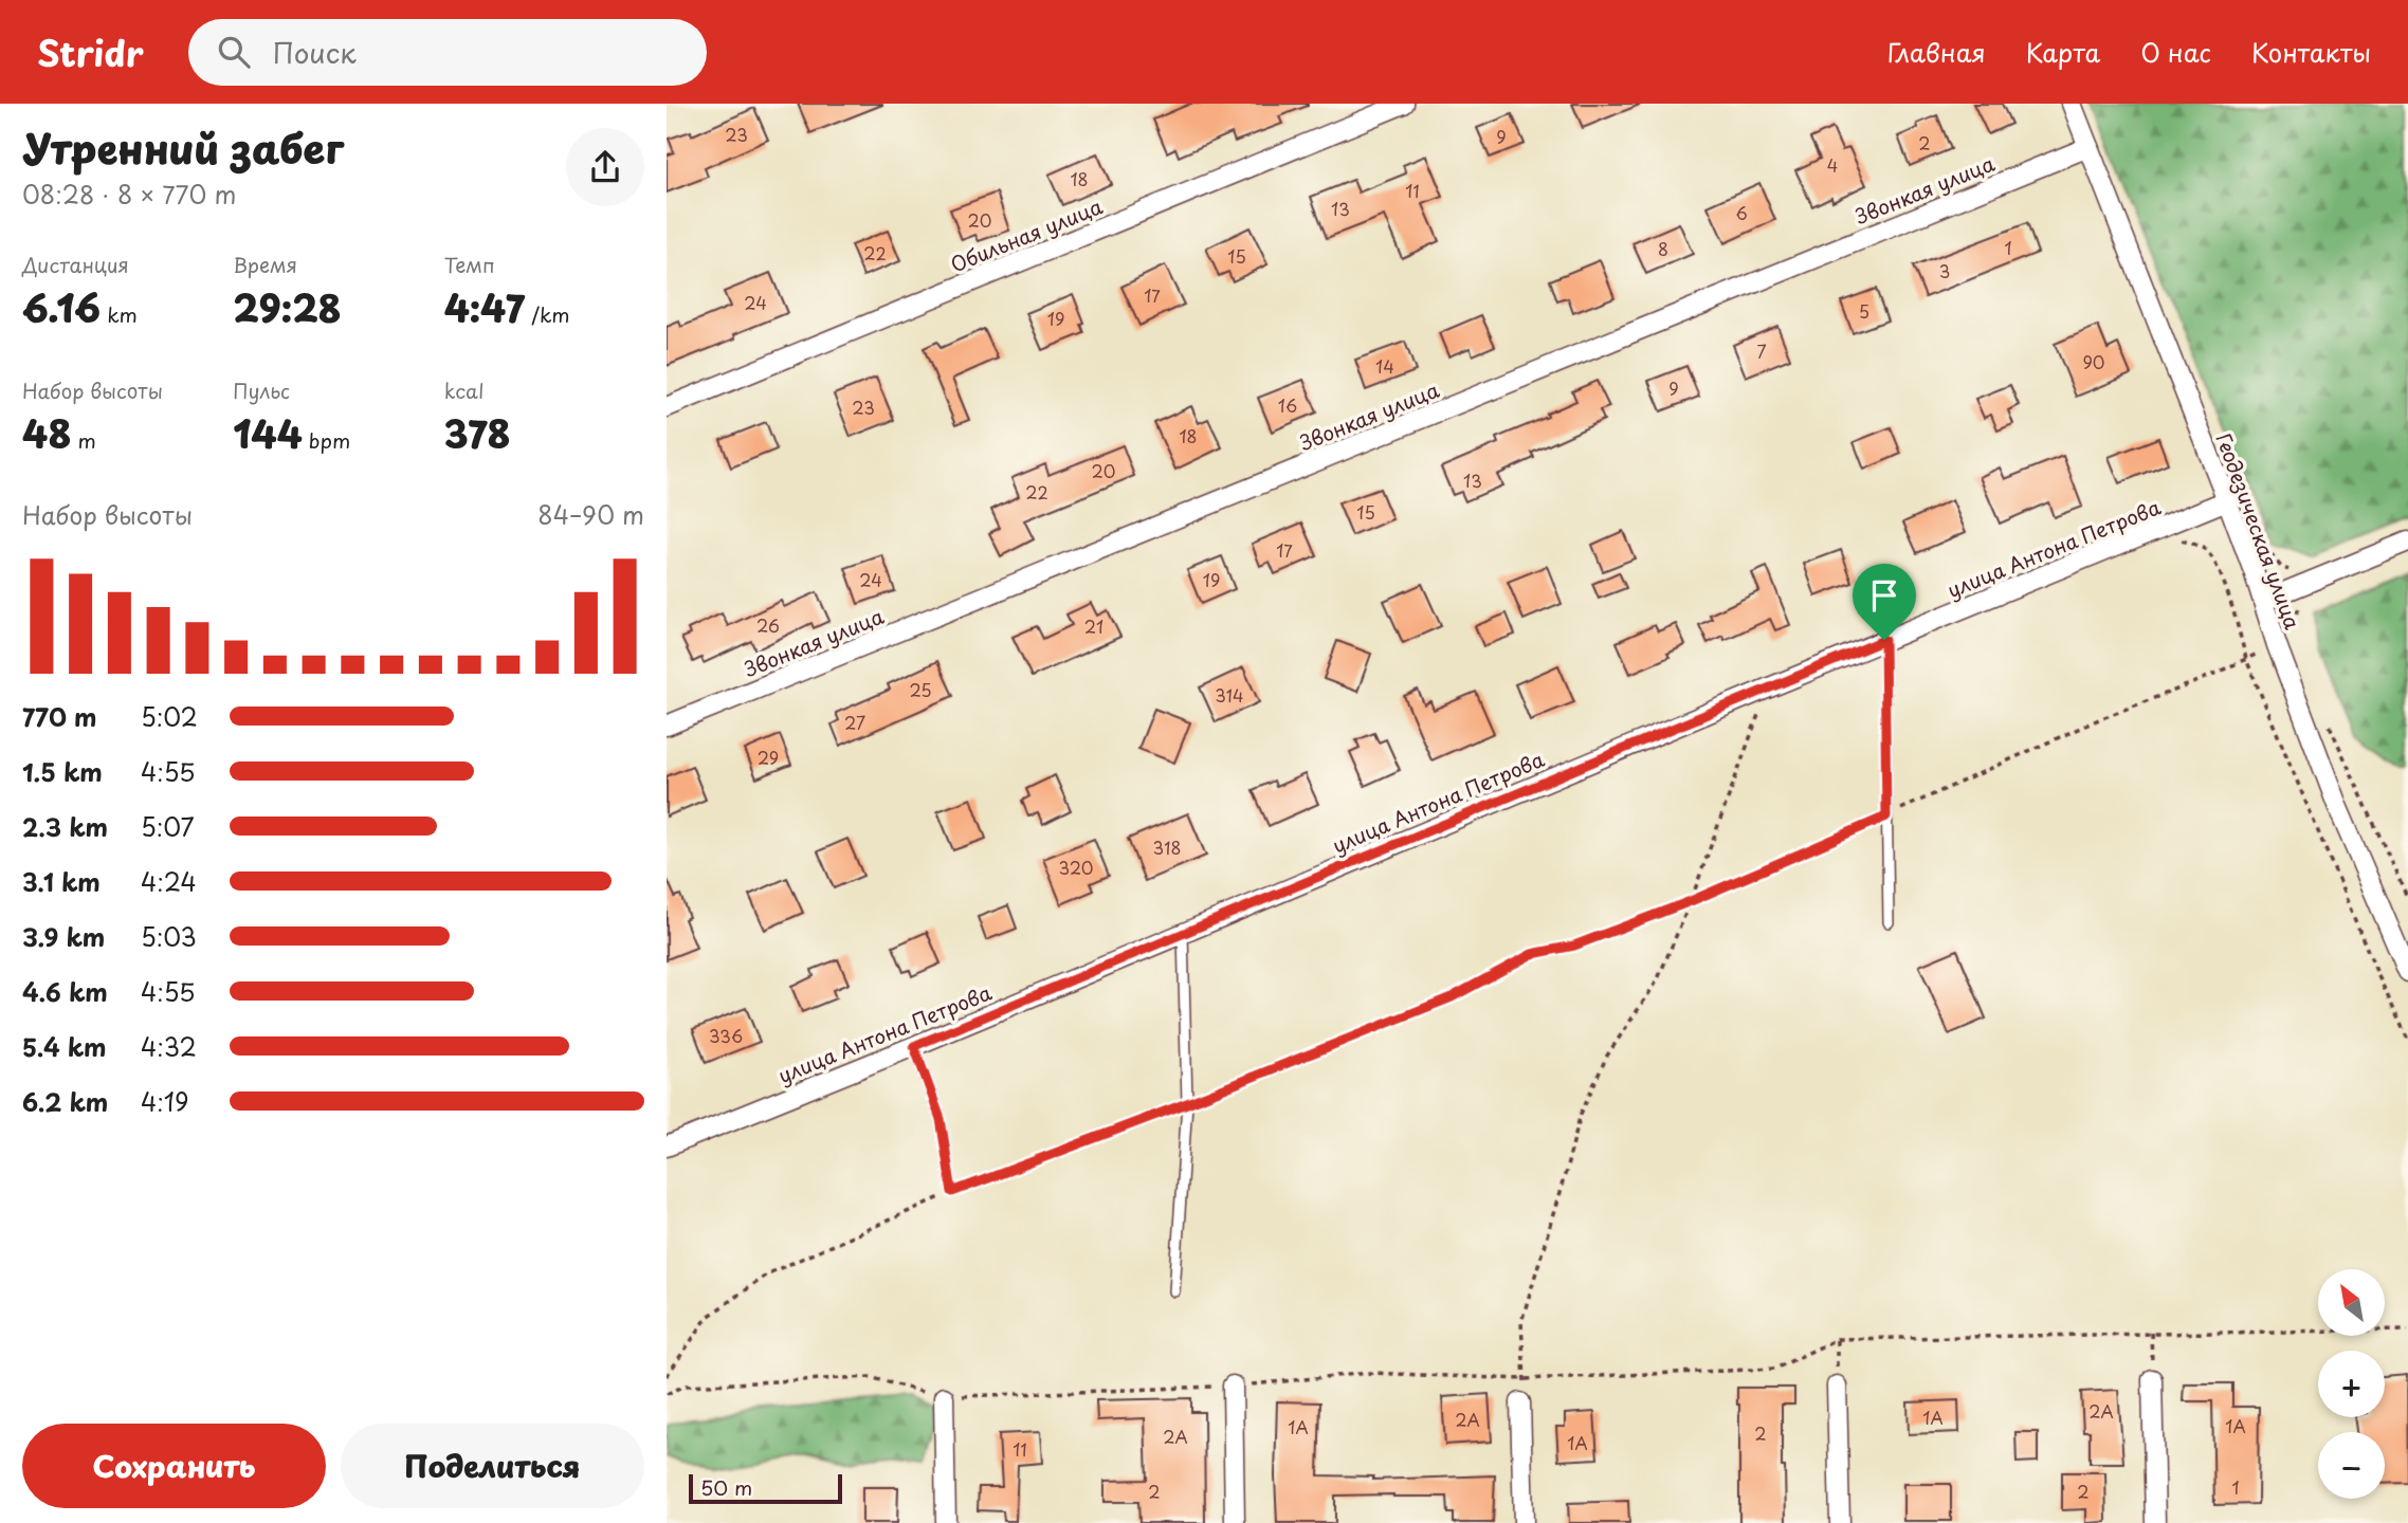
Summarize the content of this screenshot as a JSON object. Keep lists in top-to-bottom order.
{
  "streets": {
    "street": [
      "Звонкая улица",
      "Обильная улица",
      "Геодезическая улица",
      "улица Антона Петрова"
    ]
  },
  "crossings": [
    ["Звонкая улица", "Геодезическая улица"],
    ["Геодезическая улица", "улица Антона Петрова"]
  ],
  "house_numbers": [
    "23",
    "9",
    "2",
    "4",
    "18",
    "11",
    "13",
    "6",
    "20",
    "1",
    "8",
    "22",
    "15",
    "3",
    "17",
    "24",
    "5",
    "19",
    "7",
    "90",
    "14",
    "9",
    "16",
    "23",
    "18",
    "20",
    "13",
    "22",
    "15",
    "17",
    "24",
    "19",
    "26",
    "21",
    "25",
    "314",
    "27",
    "29",
    "318",
    "320",
    "336",
    "2А",
    "1А",
    "2А",
    "1А",
    "1А",
    "2",
    "2А",
    "1А",
    "11",
    "1",
    "2",
    "2"
  ],
  "scale_bar": "50 m",
  "north": "top left",
  "page": {
    "header": "Stridr",
    "search": "Поиск",
    "nav": [
      "Главная",
      "Карта",
      "О нас",
      "Контакты"
    ],
    "heading": ["Утренний забег", "08:28 · 8 × 770 m"],
    "stats": [
      ["Дистанция", "6.16 km"],
      ["Время", "29:28"],
      ["Темп", "4:47 /km"],
      ["Набор высоты", "48 m"],
      ["Пульс", "144 bpm"],
      ["kcal", "378"]
    ],
    "chart": ["Набор высоты", "84–90 m"],
    "list": [
      {
        "name": "770 m",
        "note": "5:02"
      },
      {
        "name": "1.5 km",
        "note": "4:55"
      },
      {
        "name": "2.3 km",
        "note": "5:07"
      },
      {
        "name": "3.1 km",
        "note": "4:24"
      },
      {
        "name": "3.9 km",
        "note": "5:03"
      },
      {
        "name": "4.6 km",
        "note": "4:55"
      },
      {
        "name": "5.4 km",
        "note": "4:32"
      },
      {
        "name": "6.2 km",
        "note": "4:19"
      }
    ],
    "map_buttons": ["+", "−"],
    "buttons": ["Сохранить", "Поделиться"],
    "scale": "50 m"
  }
}
